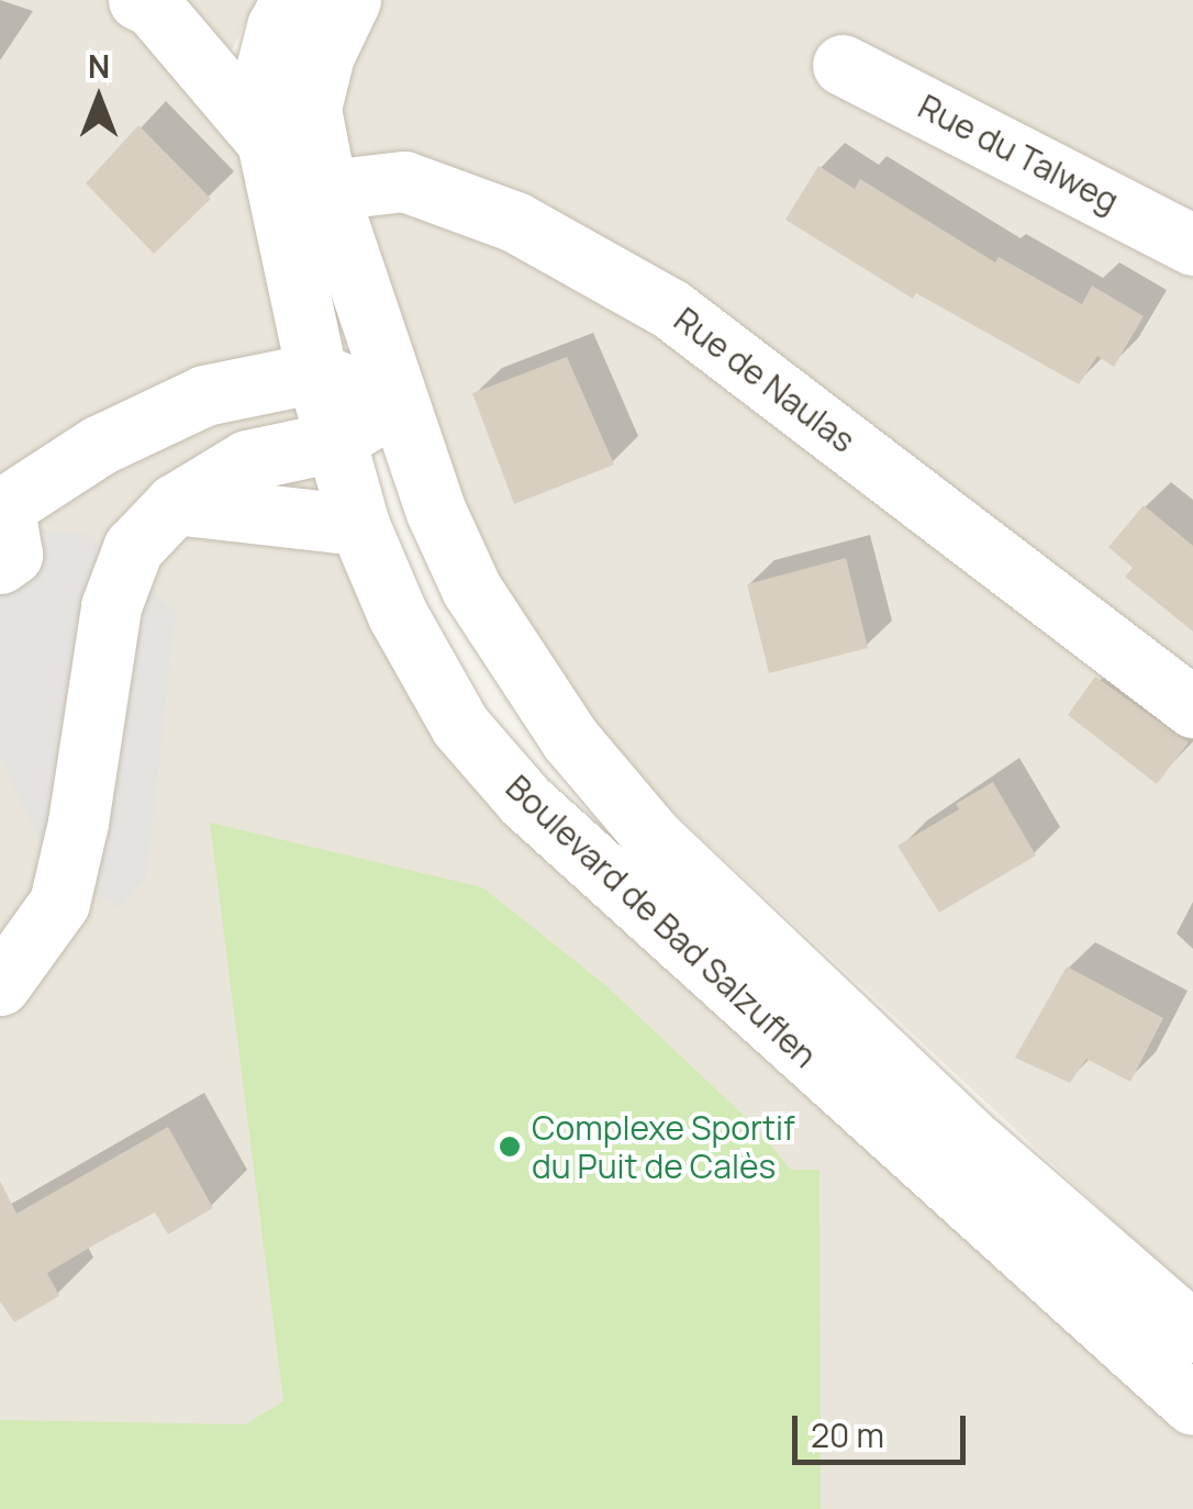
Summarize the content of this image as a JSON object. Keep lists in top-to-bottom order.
{
  "streets": {
    "street": ["Rue du Talweg", "Rue de Naulas", "Boulevard de Bad Salzuflen"]
  },
  "crossings": [
    ["Rue de Naulas", "Boulevard de Bad Salzuflen"]
  ],
  "places": ["Complexe Sportif du Puit de Calès"],
  "scale_bar": "20 m",
  "north": "top"
}
